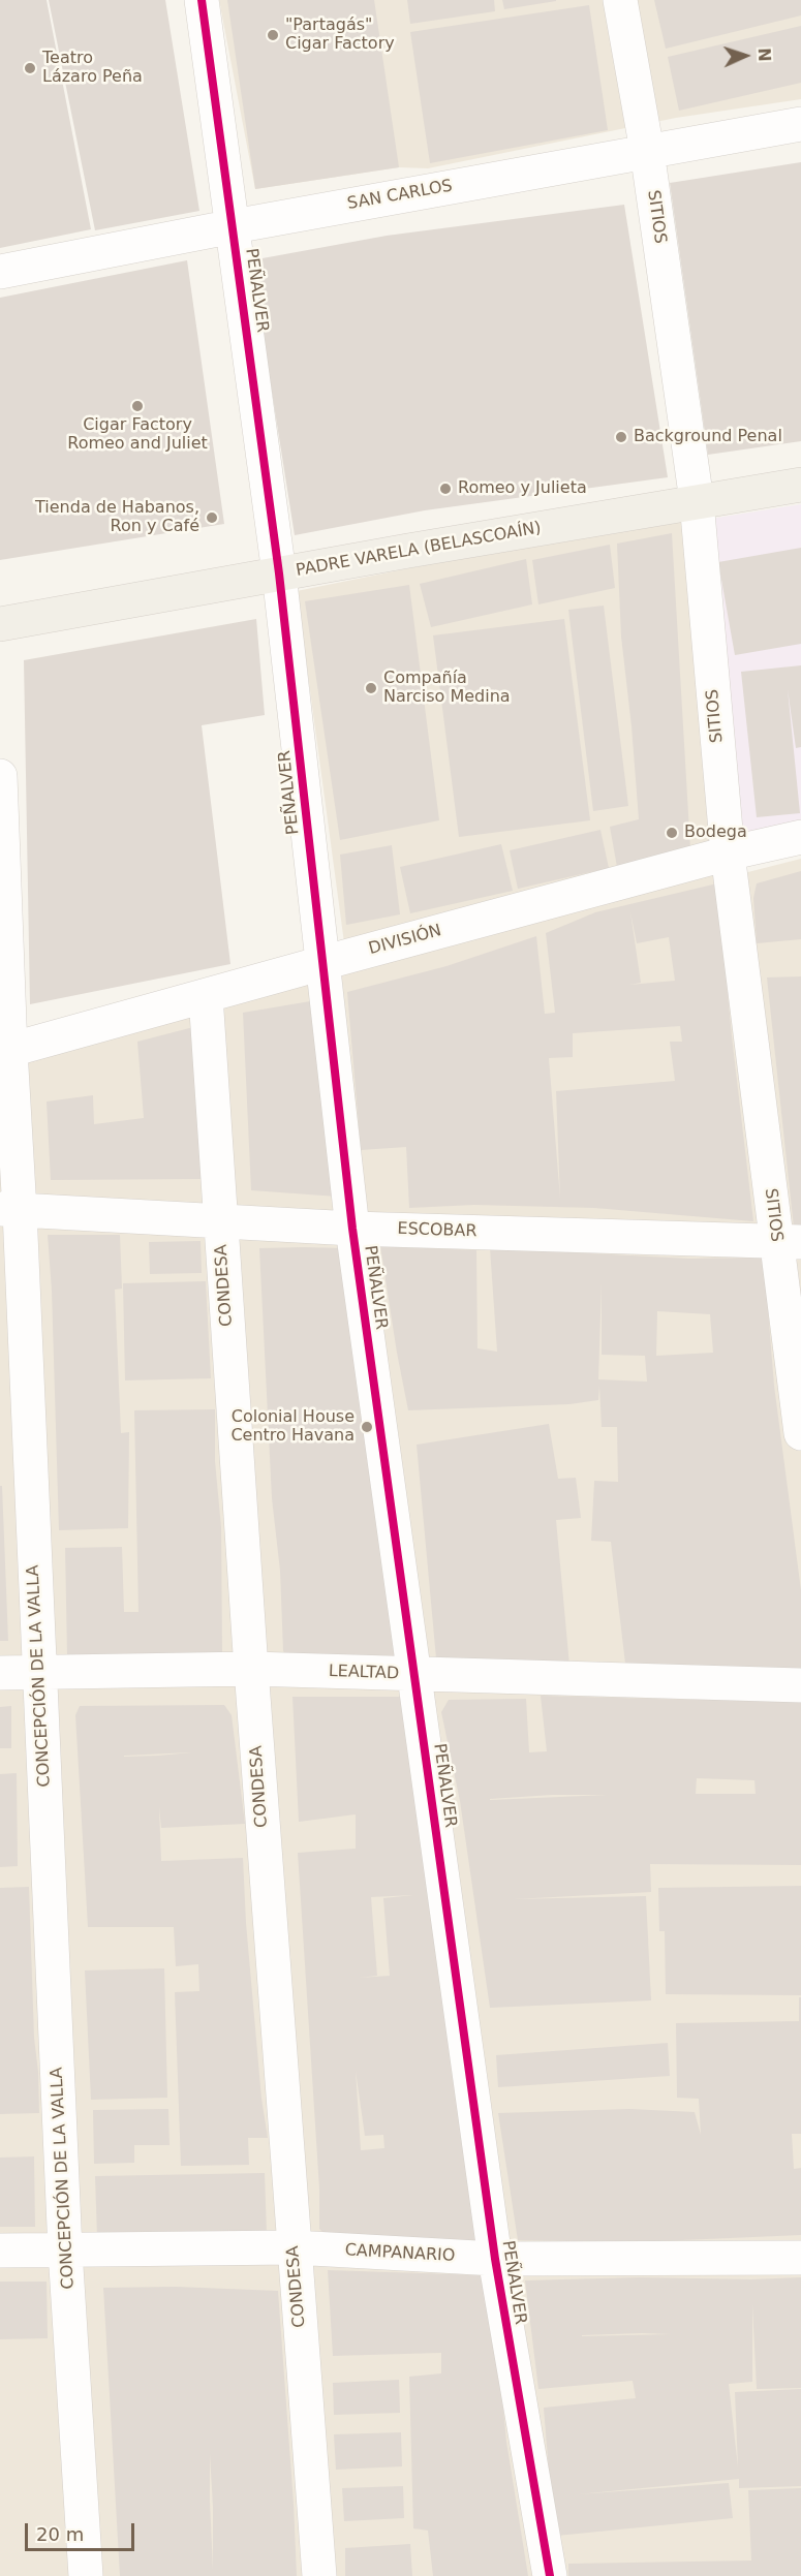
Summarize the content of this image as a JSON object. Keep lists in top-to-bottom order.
{
  "streets": {
    "main road": ["PADRE VARELA (BELASCOAÍN)"],
    "street": [
      "SAN CARLOS",
      "SITIOS",
      "PEÑALVER",
      "DIVISIÓN",
      "ESCOBAR",
      "CONDESA",
      "LEALTAD",
      "CONCEPCIÓN DE LA VALLA",
      "CAMPANARIO"
    ]
  },
  "crossings": [
    ["SAN CARLOS", "SITIOS"],
    ["SAN CARLOS", "PEÑALVER"],
    ["SITIOS", "PADRE VARELA (BELASCOAÍN)"],
    ["SITIOS", "DIVISIÓN"],
    ["SITIOS", "ESCOBAR"],
    ["PEÑALVER", "PADRE VARELA (BELASCOAÍN)"],
    ["PEÑALVER", "DIVISIÓN"],
    ["PEÑALVER", "ESCOBAR"],
    ["PEÑALVER", "LEALTAD"],
    ["PEÑALVER", "CAMPANARIO"],
    ["DIVISIÓN", "CONDESA"],
    ["DIVISIÓN", "CONCEPCIÓN DE LA VALLA"],
    ["ESCOBAR", "CONDESA"],
    ["ESCOBAR", "CONCEPCIÓN DE LA VALLA"],
    ["CONDESA", "LEALTAD"],
    ["CONDESA", "CAMPANARIO"],
    ["LEALTAD", "CONCEPCIÓN DE LA VALLA"],
    ["CONCEPCIÓN DE LA VALLA", "CAMPANARIO"]
  ],
  "places": [
    "\"Partagás\" Cigar Factory",
    "Teatro Lázaro Peña",
    "Cigar Factory Romeo and Juliet",
    "Background Penal",
    "Romeo y Julieta",
    "Tienda de Habanos, Ron y Café",
    "Compañía Narciso Medina",
    "Bodega",
    "Colonial House Centro Havana"
  ],
  "scale_bar": "20 m",
  "north": "right"
}
